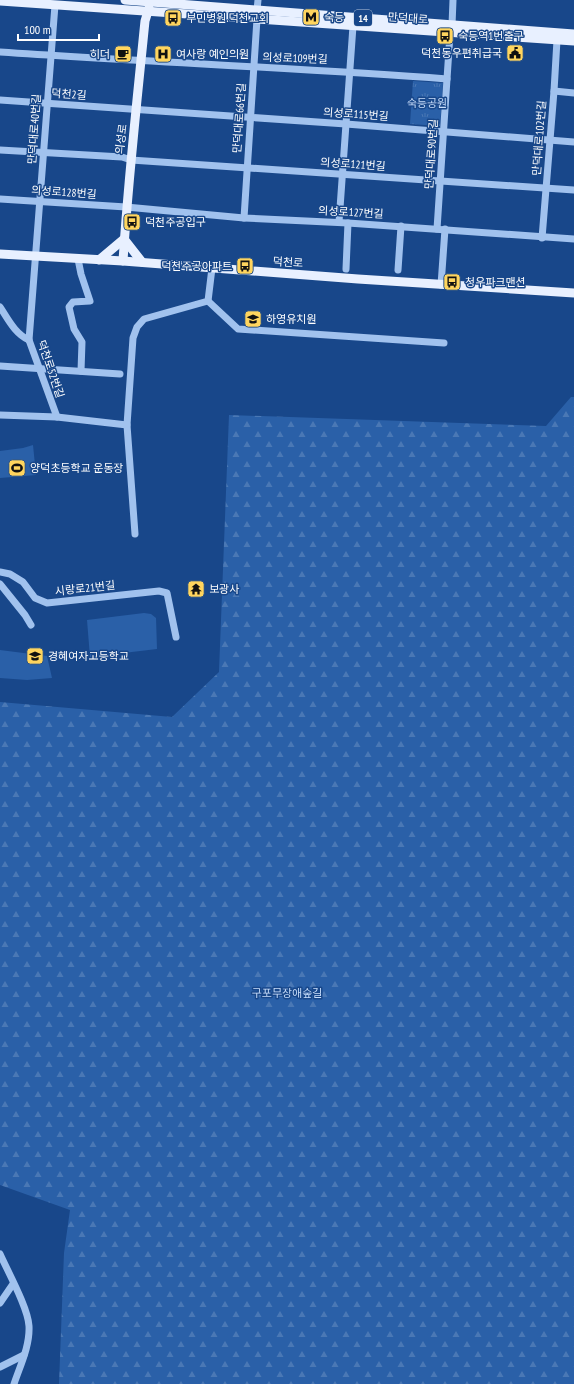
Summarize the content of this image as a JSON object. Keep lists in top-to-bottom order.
{
  "streets": {
    "main road": [
      "14",
      "만덕대로",
      "의성로",
      "덕천로"
    ],
    "street": [
      "의성로109번길",
      "덕천2길",
      "의성로115번길",
      "만덕대로66번길",
      "만덕대로40번길",
      "만덕대로102번길",
      "만덕대로90번길",
      "의성로121번길",
      "의성로128번길",
      "의성로127번길",
      "덕천로52번길",
      "시랑로21번길"
    ]
  },
  "crossings": [
    ["만덕대로", "만덕대로66번길"],
    ["만덕대로", "만덕대로40번길"],
    ["만덕대로", "만덕대로102번길"],
    ["만덕대로", "의성로"],
    ["만덕대로", "만덕대로90번길"],
    ["의성로109번길", "만덕대로66번길"],
    ["의성로109번길", "만덕대로40번길"],
    ["의성로109번길", "의성로"],
    ["의성로109번길", "만덕대로90번길"],
    ["덕천2길", "의성로115번길"],
    ["덕천2길", "만덕대로40번길"],
    ["덕천2길", "의성로"],
    ["의성로115번길", "만덕대로66번길"],
    ["의성로115번길", "만덕대로102번길"],
    ["의성로115번길", "의성로"],
    ["의성로115번길", "만덕대로90번길"],
    ["만덕대로66번길", "의성로121번길"],
    ["만덕대로66번길", "의성로127번길"],
    ["만덕대로40번길", "의성로121번길"],
    ["만덕대로40번길", "의성로128번길"],
    ["만덕대로40번길", "덕천로"],
    ["만덕대로40번길", "덕천로52번길"],
    ["만덕대로102번길", "의성로121번길"],
    ["만덕대로102번길", "의성로127번길"],
    ["의성로", "의성로121번길"],
    ["의성로", "의성로128번길"],
    ["의성로", "의성로127번길"],
    ["의성로", "덕천로"],
    ["만덕대로90번길", "의성로121번길"],
    ["만덕대로90번길", "의성로127번길"],
    ["의성로128번길", "의성로127번길"],
    ["덕천로", "덕천로52번길"]
  ],
  "parks": ["숙등공원", "구포무장애숲길"],
  "places": {
    "metro station": ["숙등"],
    "bus stop": [
      "부민병원.덕천교회",
      "숙등역1번출구",
      "덕천주공입구",
      "덕천주공아파트",
      "청우파크맨션"
    ],
    "public building": ["덕천동우편취급국"],
    "cafe": ["히더"],
    "hospital": ["여사랑 예인의원"],
    "school or university": ["하영유치원", "경혜여자고등학교"],
    "sports": ["양덕초등학교 운동장"],
    "temple": ["보광사"]
  },
  "scale_bar": "100 m"
}
